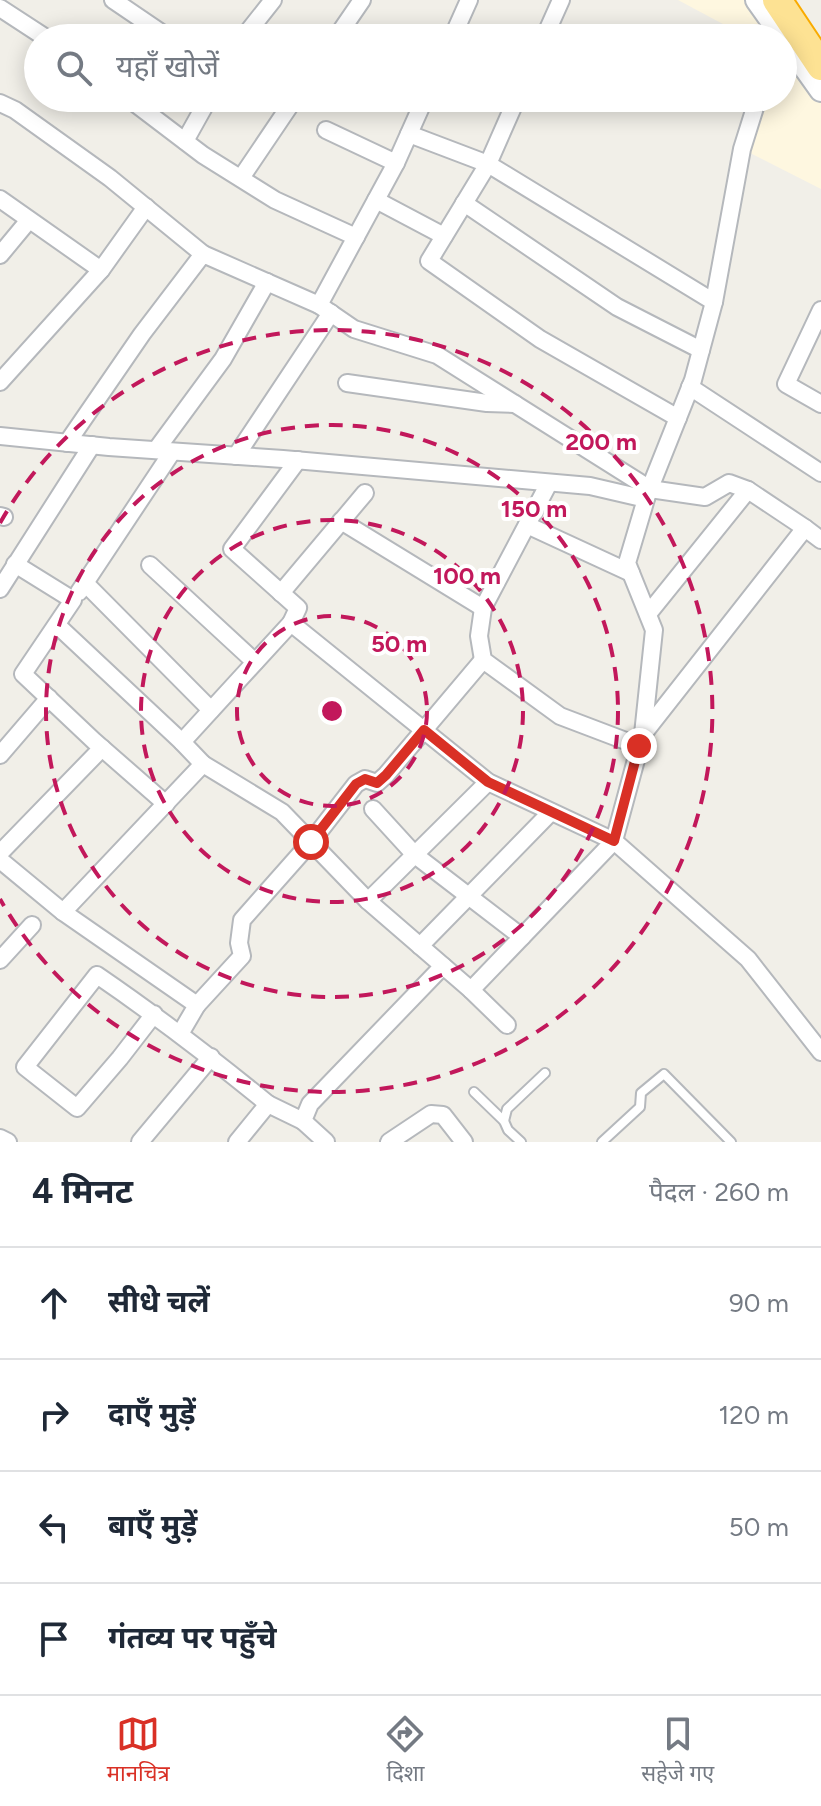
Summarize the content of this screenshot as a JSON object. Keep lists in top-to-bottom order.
{
  "page": {
    "search": "यहाँ खोजें",
    "heading": ["4 मिनट", "पैदल · 260 m"],
    "list": [
      ["सीधे चलें", "90 m"],
      ["दाएँ मुड़ें", "120 m"],
      ["बाएँ मुड़ें", "50 m"],
      "गंतव्य पर पहुँचे"
    ],
    "nav": ["मानचित्र", "दिशा", "सहेजे गए"]
  },
  "rings": [
    "200 m",
    "150 m",
    "100 m",
    "50 m"
  ]
}
